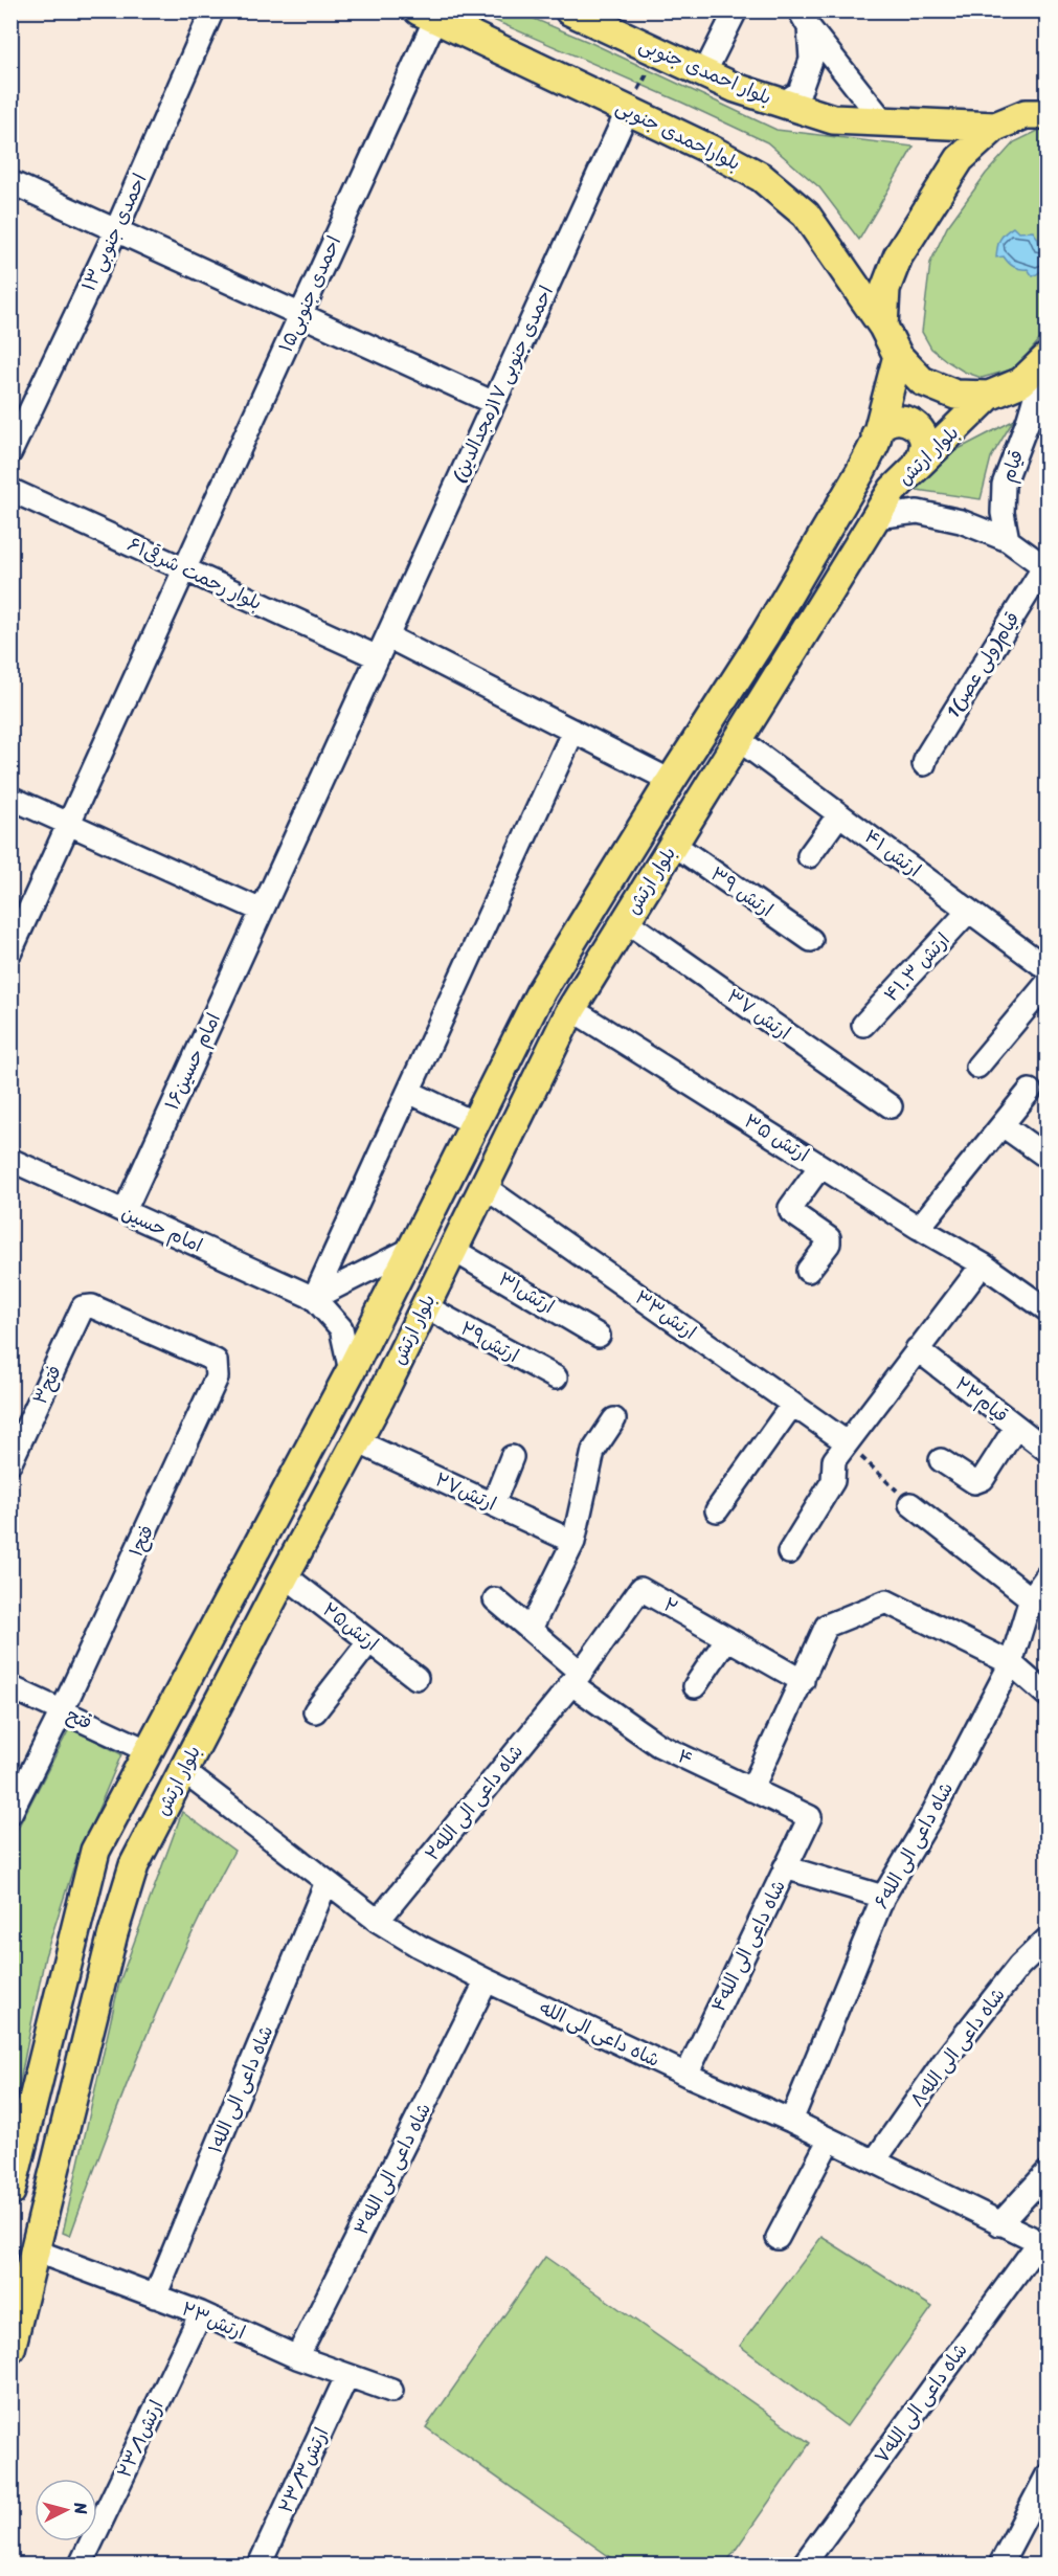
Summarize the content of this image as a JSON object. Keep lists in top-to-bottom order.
{
  "streets": {
    "main road": ["بلوار احمدی جنوبی", "بلواراحمدی جنوبی", "بلوار ارتش"],
    "street": [
      "احمدی جنوبی۱۳",
      "احمدی جنوبی۱۵",
      "احمدی جنوبی ۱۷(مجدالدین)",
      "قیام",
      "بلوار رحمت شرقی۶۱",
      "قیام(ولی عصر)1",
      "ارتش ۴۱",
      "ارتش ۳۹",
      "ارتش ۴۱.۳",
      "ارتش ۳۷",
      "امام حسین۱۶",
      "ارتش ۳۵",
      "امام حسین",
      "ارتش۳۱",
      "ارتش۳۳",
      "ارتش۲۹",
      "۳فتح",
      "قیام۲۳",
      "ارتش۲۷",
      "۱فتح",
      "۲",
      "ارتش۲۵",
      "فتح",
      "۴",
      "شاه داعی الی الله۲",
      "شاه داعی الی الله۶",
      "شاه داعی الی الله۴",
      "شاه داعی الی الله",
      "شاه داعی الی الله۸",
      "شاه داعی الی الله۱",
      "شاه داعی الی الله۳",
      "ارتش۲۳",
      "شاه داعی الی الله۷",
      "۲۳/۱ارتش",
      "۲۳/۳ارتش"
    ]
  },
  "crossings": [
    ["بلواراحمدی جنوبی", "احمدی جنوبی۱۵"],
    ["بلواراحمدی جنوبی", "احمدی جنوبی ۱۷(مجدالدین)"],
    ["بلواراحمدی جنوبی", "بلوار ارتش"],
    ["احمدی جنوبی۱۵", "بلوار رحمت شرقی۶۱"],
    ["احمدی جنوبی ۱۷(مجدالدین)", "بلوار رحمت شرقی۶۱"],
    ["احمدی جنوبی ۱۷(مجدالدین)", "امام حسین۱۶"],
    ["بلوار ارتش", "ارتش ۴۱"],
    ["بلوار ارتش", "ارتش ۳۹"],
    ["بلوار ارتش", "ارتش ۳۷"],
    ["بلوار ارتش", "ارتش ۳۵"],
    ["بلوار ارتش", "ارتش۳۱"],
    ["بلوار ارتش", "ارتش۳۳"],
    ["بلوار ارتش", "ارتش۲۹"],
    ["بلوار ارتش", "ارتش۲۷"],
    ["بلوار ارتش", "ارتش۲۵"],
    ["بلوار ارتش", "فتح"],
    ["بلوار ارتش", "شاه داعی الی الله"],
    ["بلوار ارتش", "ارتش۲۳"],
    ["بلوار رحمت شرقی۶۱", "امام حسین۱۶"],
    ["ارتش ۴۱", "ارتش ۴۱.۳"],
    ["امام حسین۱۶", "امام حسین"],
    ["۳فتح", "۱فتح"],
    ["۱فتح", "فتح"],
    ["۲", "۴"],
    ["۲", "شاه داعی الی الله۲"],
    ["۴", "شاه داعی الی الله۲"],
    ["۴", "شاه داعی الی الله۴"],
    ["شاه داعی الی الله۲", "شاه داعی الی الله"],
    ["شاه داعی الی الله۶", "شاه داعی الی الله"],
    ["شاه داعی الی الله۴", "شاه داعی الی الله"],
    ["شاه داعی الی الله", "شاه داعی الی الله۸"],
    ["شاه داعی الی الله", "شاه داعی الی الله۱"],
    ["شاه داعی الی الله", "شاه داعی الی الله۳"],
    ["شاه داعی الی الله", "شاه داعی الی الله۷"],
    ["شاه داعی الی الله۱", "ارتش۲۳"],
    ["شاه داعی الی الله۳", "ارتش۲۳"],
    ["ارتش۲۳", "۲۳/۱ارتش"],
    ["ارتش۲۳", "۲۳/۳ارتش"]
  ],
  "north": "right"
}
